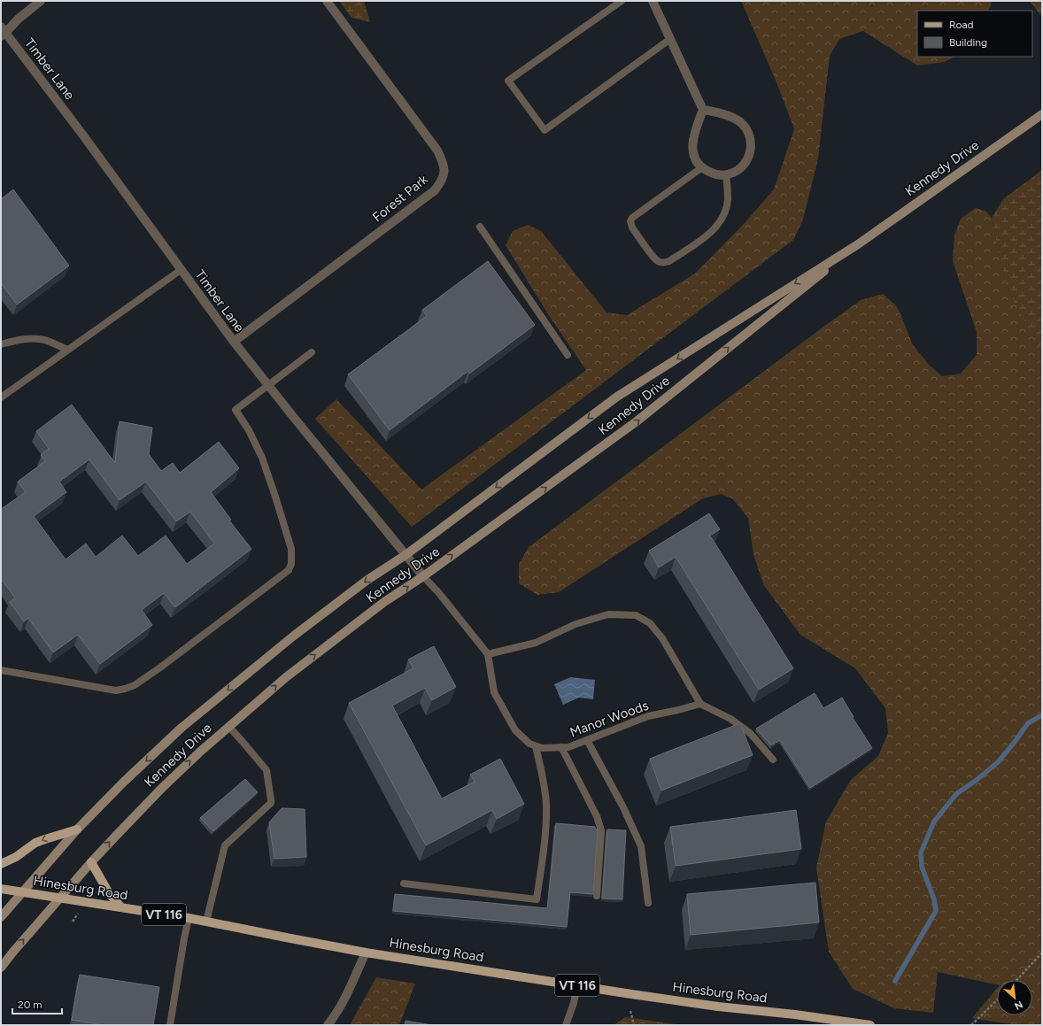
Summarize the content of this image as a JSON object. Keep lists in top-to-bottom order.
{
  "streets": {
    "main road": ["Kennedy Drive", "Hinesburg Road", "VT 116"],
    "street": ["Timber Lane", "Forest Park"],
    "lane": ["Manor Woods"]
  },
  "crossings": [
    ["Timber Lane", "Kennedy Drive"],
    ["Timber Lane", "Forest Park"],
    ["Kennedy Drive", "Hinesburg Road"]
  ],
  "legend": ["Road", "Building"],
  "scale_bar": "20 m",
  "north": "bottom right"
}
